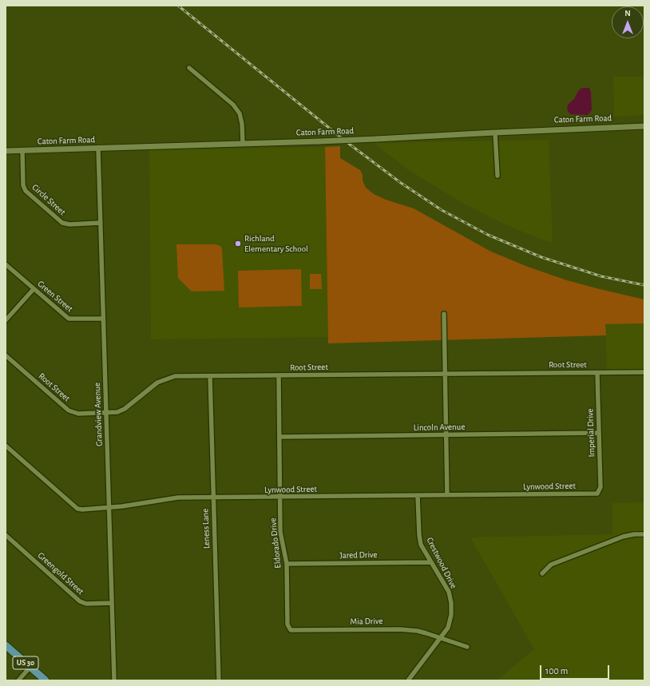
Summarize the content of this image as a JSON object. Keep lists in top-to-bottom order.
{
  "streets": {
    "main road": ["US 30"],
    "street": [
      "Caton Farm Road",
      "Circle Street",
      "Green Street",
      "Root Street",
      "Grandview Avenue",
      "Lincoln Avenue",
      "Imperial Drive",
      "Lynwood Street",
      "Leness Lane",
      "Eldorado Drive",
      "Jared Drive",
      "Crestwood Drive",
      "Greengold Street",
      "Mia Drive"
    ]
  },
  "crossings": [
    ["Caton Farm Road", "Circle Street"],
    ["Caton Farm Road", "Grandview Avenue"],
    ["Circle Street", "Grandview Avenue"],
    ["Green Street", "Grandview Avenue"],
    ["Root Street", "Grandview Avenue"],
    ["Root Street", "Imperial Drive"],
    ["Root Street", "Leness Lane"],
    ["Root Street", "Eldorado Drive"],
    ["Grandview Avenue", "Lynwood Street"],
    ["Grandview Avenue", "Greengold Street"],
    ["Lincoln Avenue", "Imperial Drive"],
    ["Lincoln Avenue", "Eldorado Drive"],
    ["Imperial Drive", "Lynwood Street"],
    ["Lynwood Street", "Leness Lane"],
    ["Lynwood Street", "Eldorado Drive"],
    ["Lynwood Street", "Crestwood Drive"],
    ["Eldorado Drive", "Jared Drive"],
    ["Eldorado Drive", "Mia Drive"],
    ["Jared Drive", "Crestwood Drive"],
    ["Crestwood Drive", "Mia Drive"]
  ],
  "places": ["Richland Elementary School"],
  "scale_bar": "100 m",
  "north": "top"
}
